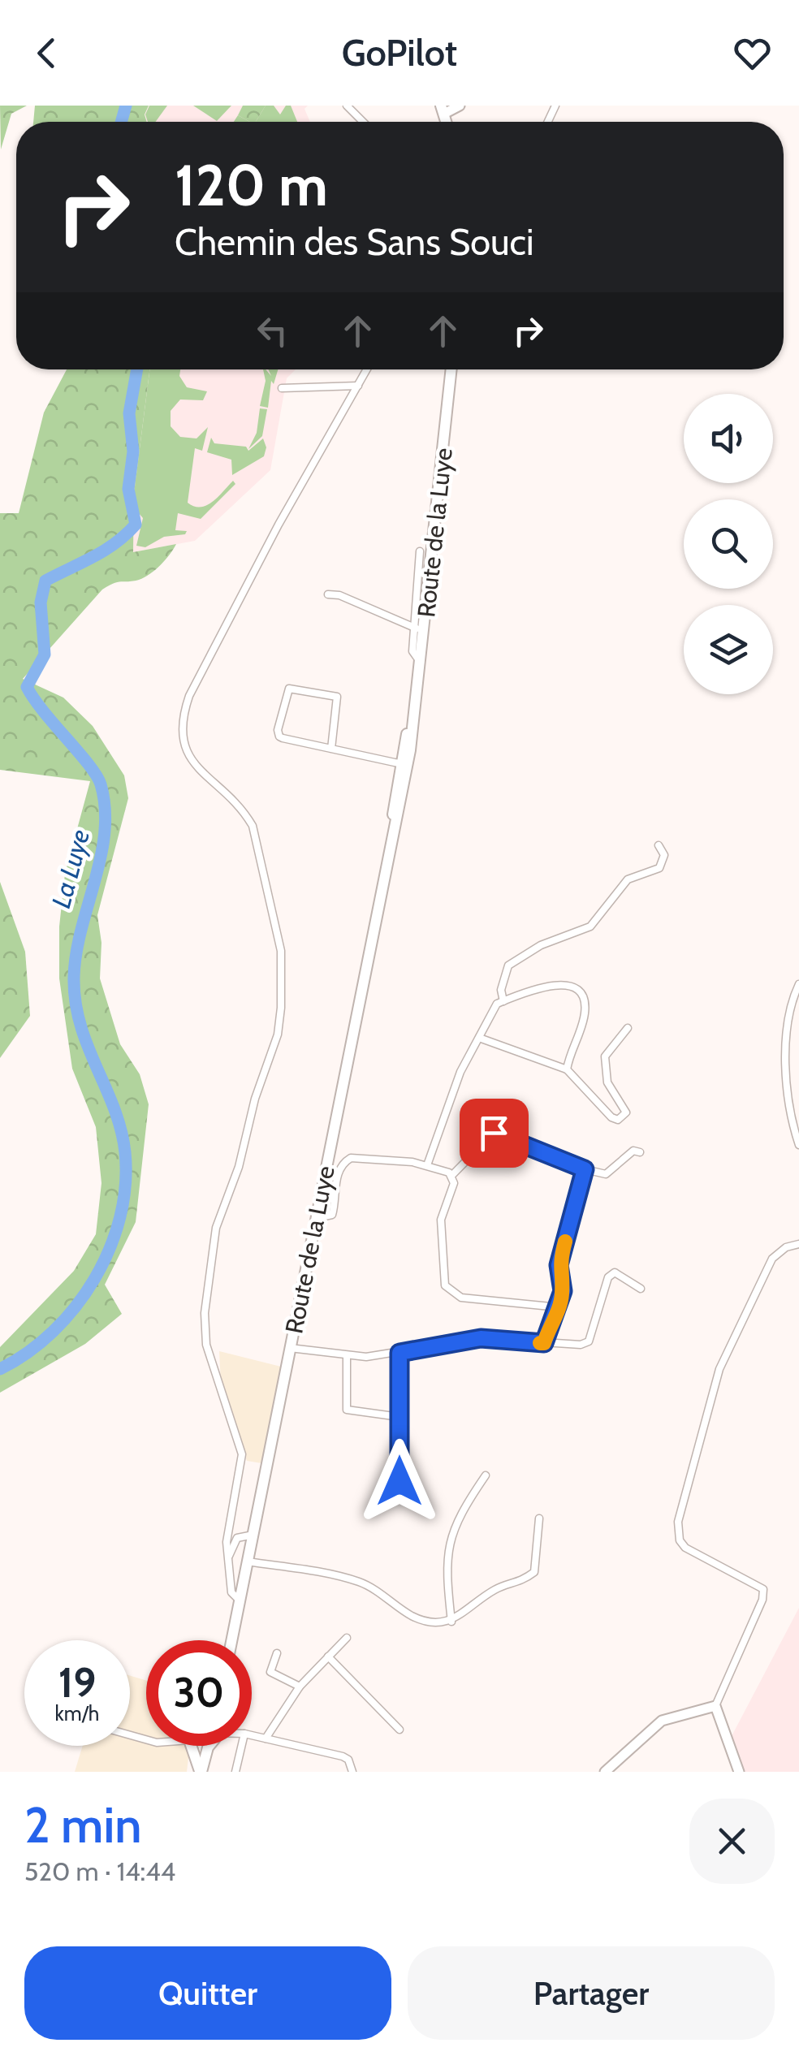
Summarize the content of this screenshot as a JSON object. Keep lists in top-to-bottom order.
{
  "streets": {
    "main road": ["Route de la Luye"]
  },
  "water": ["La Luye"],
  "page": {
    "header": "GoPilot",
    "turn": ["120 m", "Chemin des Sans Souci"],
    "speed": "19 km/h",
    "limit": "30",
    "heading": ["2 min", "520 m · 14:44"],
    "buttons": ["Quitter", "Partager"]
  }
}
